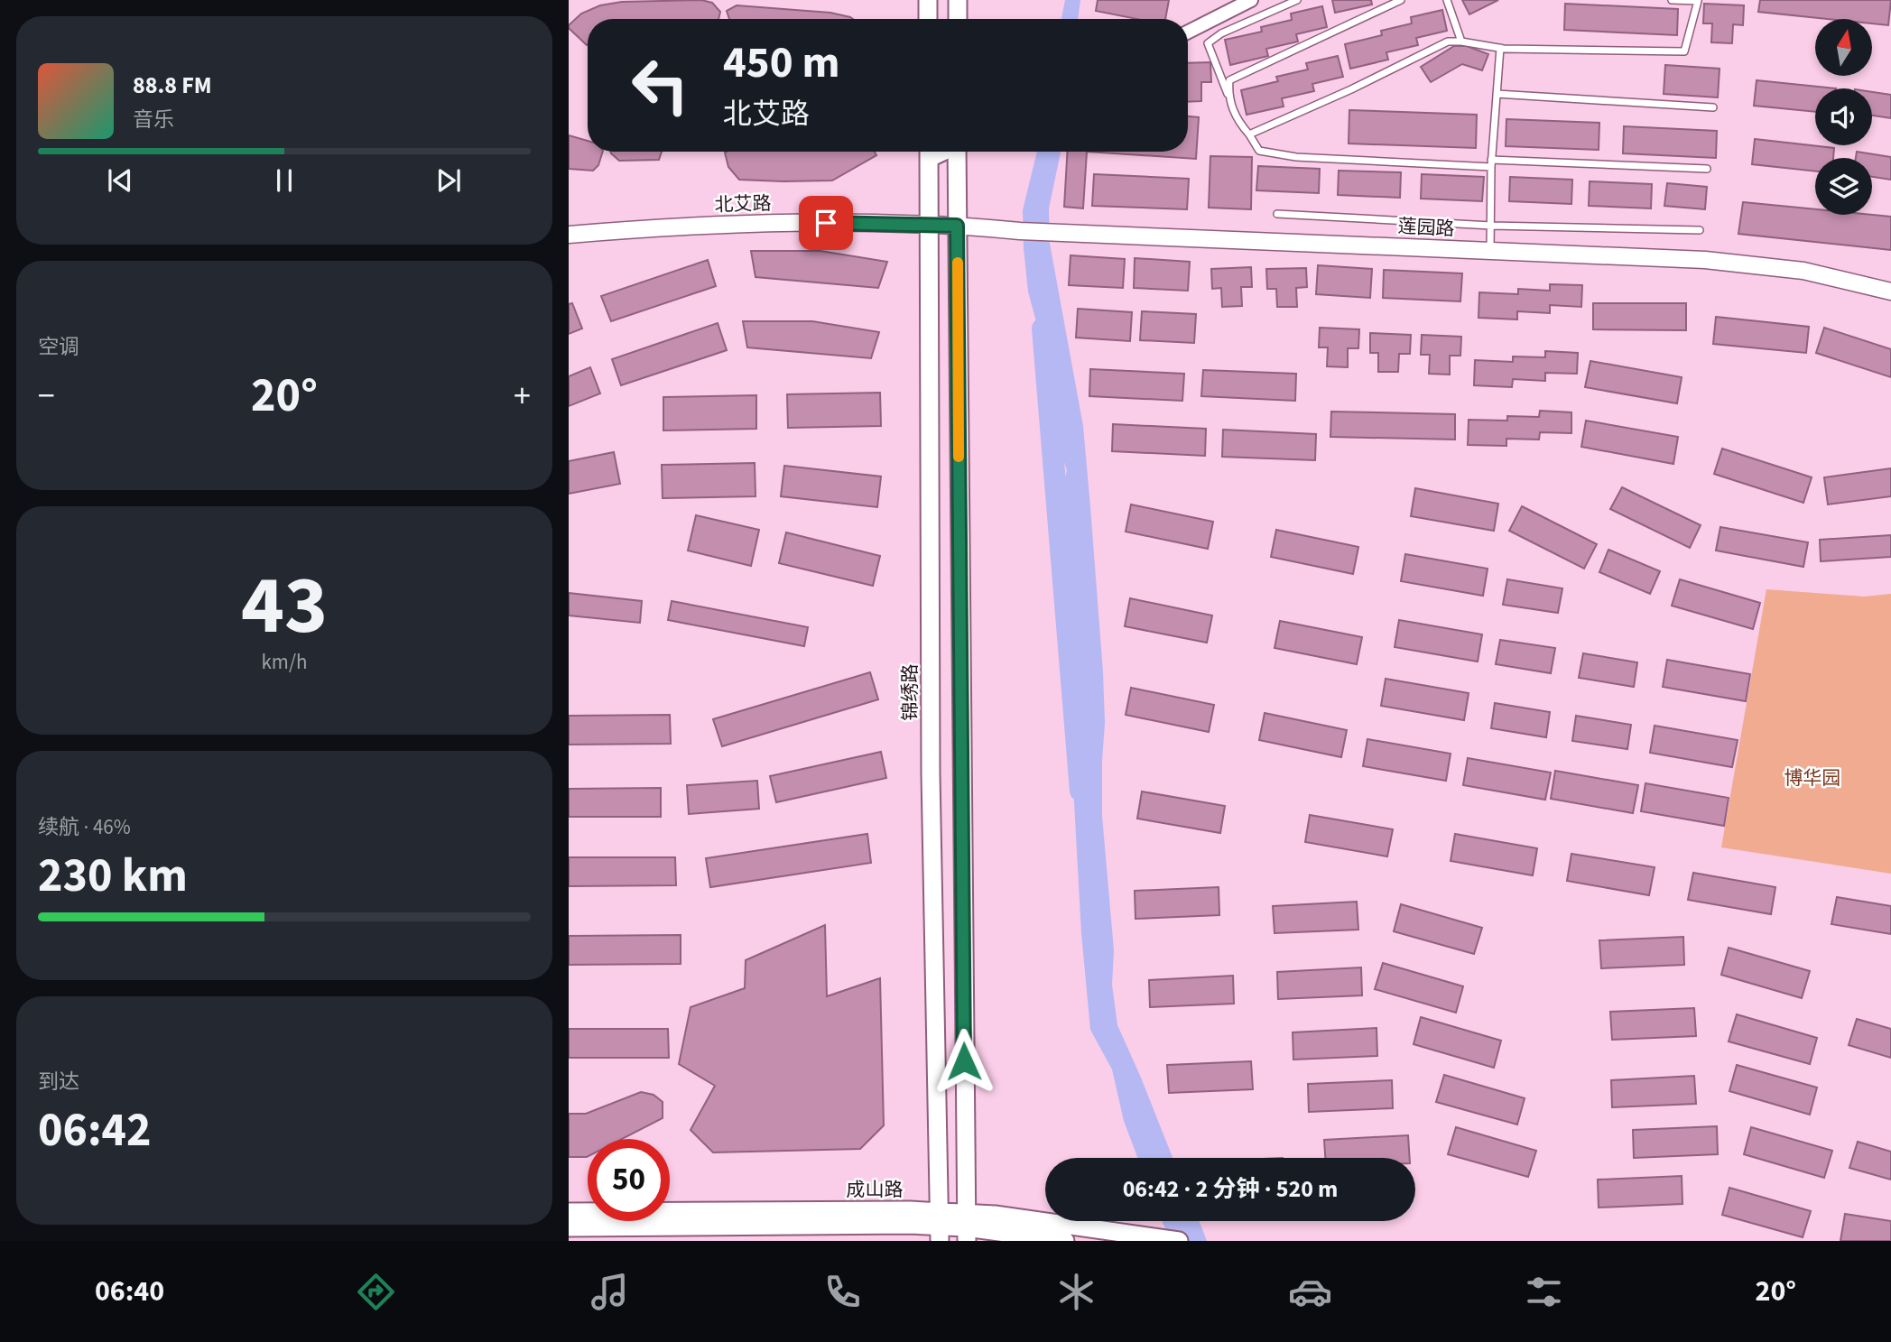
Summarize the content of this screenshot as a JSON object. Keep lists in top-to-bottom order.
{
  "streets": {
    "main road": ["锦绣路", "成山路"],
    "street": ["北艾路", "莲园路"]
  },
  "crossings": [
    ["北艾路", "莲园路"],
    ["北艾路", "锦绣路"],
    ["锦绣路", "成山路"]
  ],
  "parks": ["博华园"],
  "north": "top",
  "page": {
    "turn": ["450 m", "北艾路"],
    "song": ["88.8 FM", "音乐"],
    "tile": [
      "空调",
      ["43", "km/h"],
      ["续航 · 46%", "230 km"],
      ["到达", "06:42"]
    ],
    "heat": ["−", "20°", "+"],
    "limit": "50",
    "trip": "06:42 · 2 分钟 · 520 m",
    "tabs": ["06:40", "20°"]
  }
}
